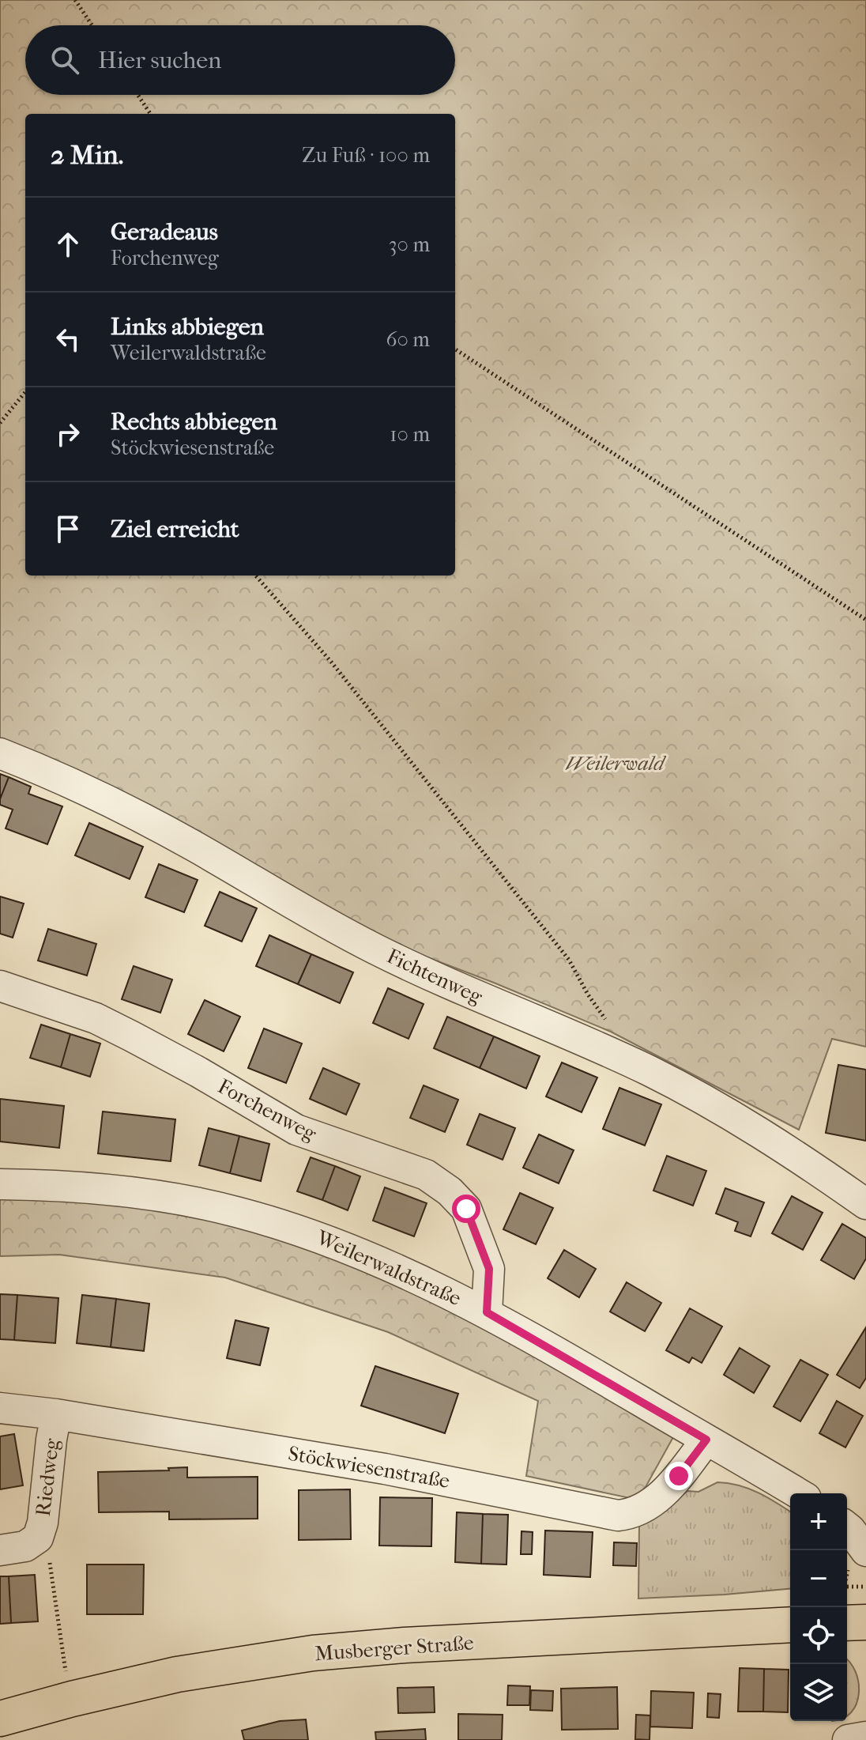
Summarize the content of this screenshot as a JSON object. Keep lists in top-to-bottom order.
{
  "streets": {
    "main road": ["Musberger Straße"],
    "street": [
      "Fichtenweg",
      "Forchenweg",
      "Weilerwaldstraße",
      "Stöckwiesenstraße",
      "Riedweg"
    ]
  },
  "crossings": [
    ["Forchenweg", "Weilerwaldstraße"],
    ["Weilerwaldstraße", "Stöckwiesenstraße"],
    ["Stöckwiesenstraße", "Riedweg"]
  ],
  "parks": ["Weilerwald"],
  "page": {
    "search": "Hier suchen",
    "heading": ["2 Min.", "Zu Fuß · 100 m"],
    "list": [
      ["Geradeaus", "Forchenweg", "30 m"],
      ["Links abbiegen", "Weilerwaldstraße", "60 m"],
      ["Rechts abbiegen", "Stöckwiesenstraße", "10 m"],
      "Ziel erreicht"
    ],
    "map_buttons": ["+", "−"]
  }
}
